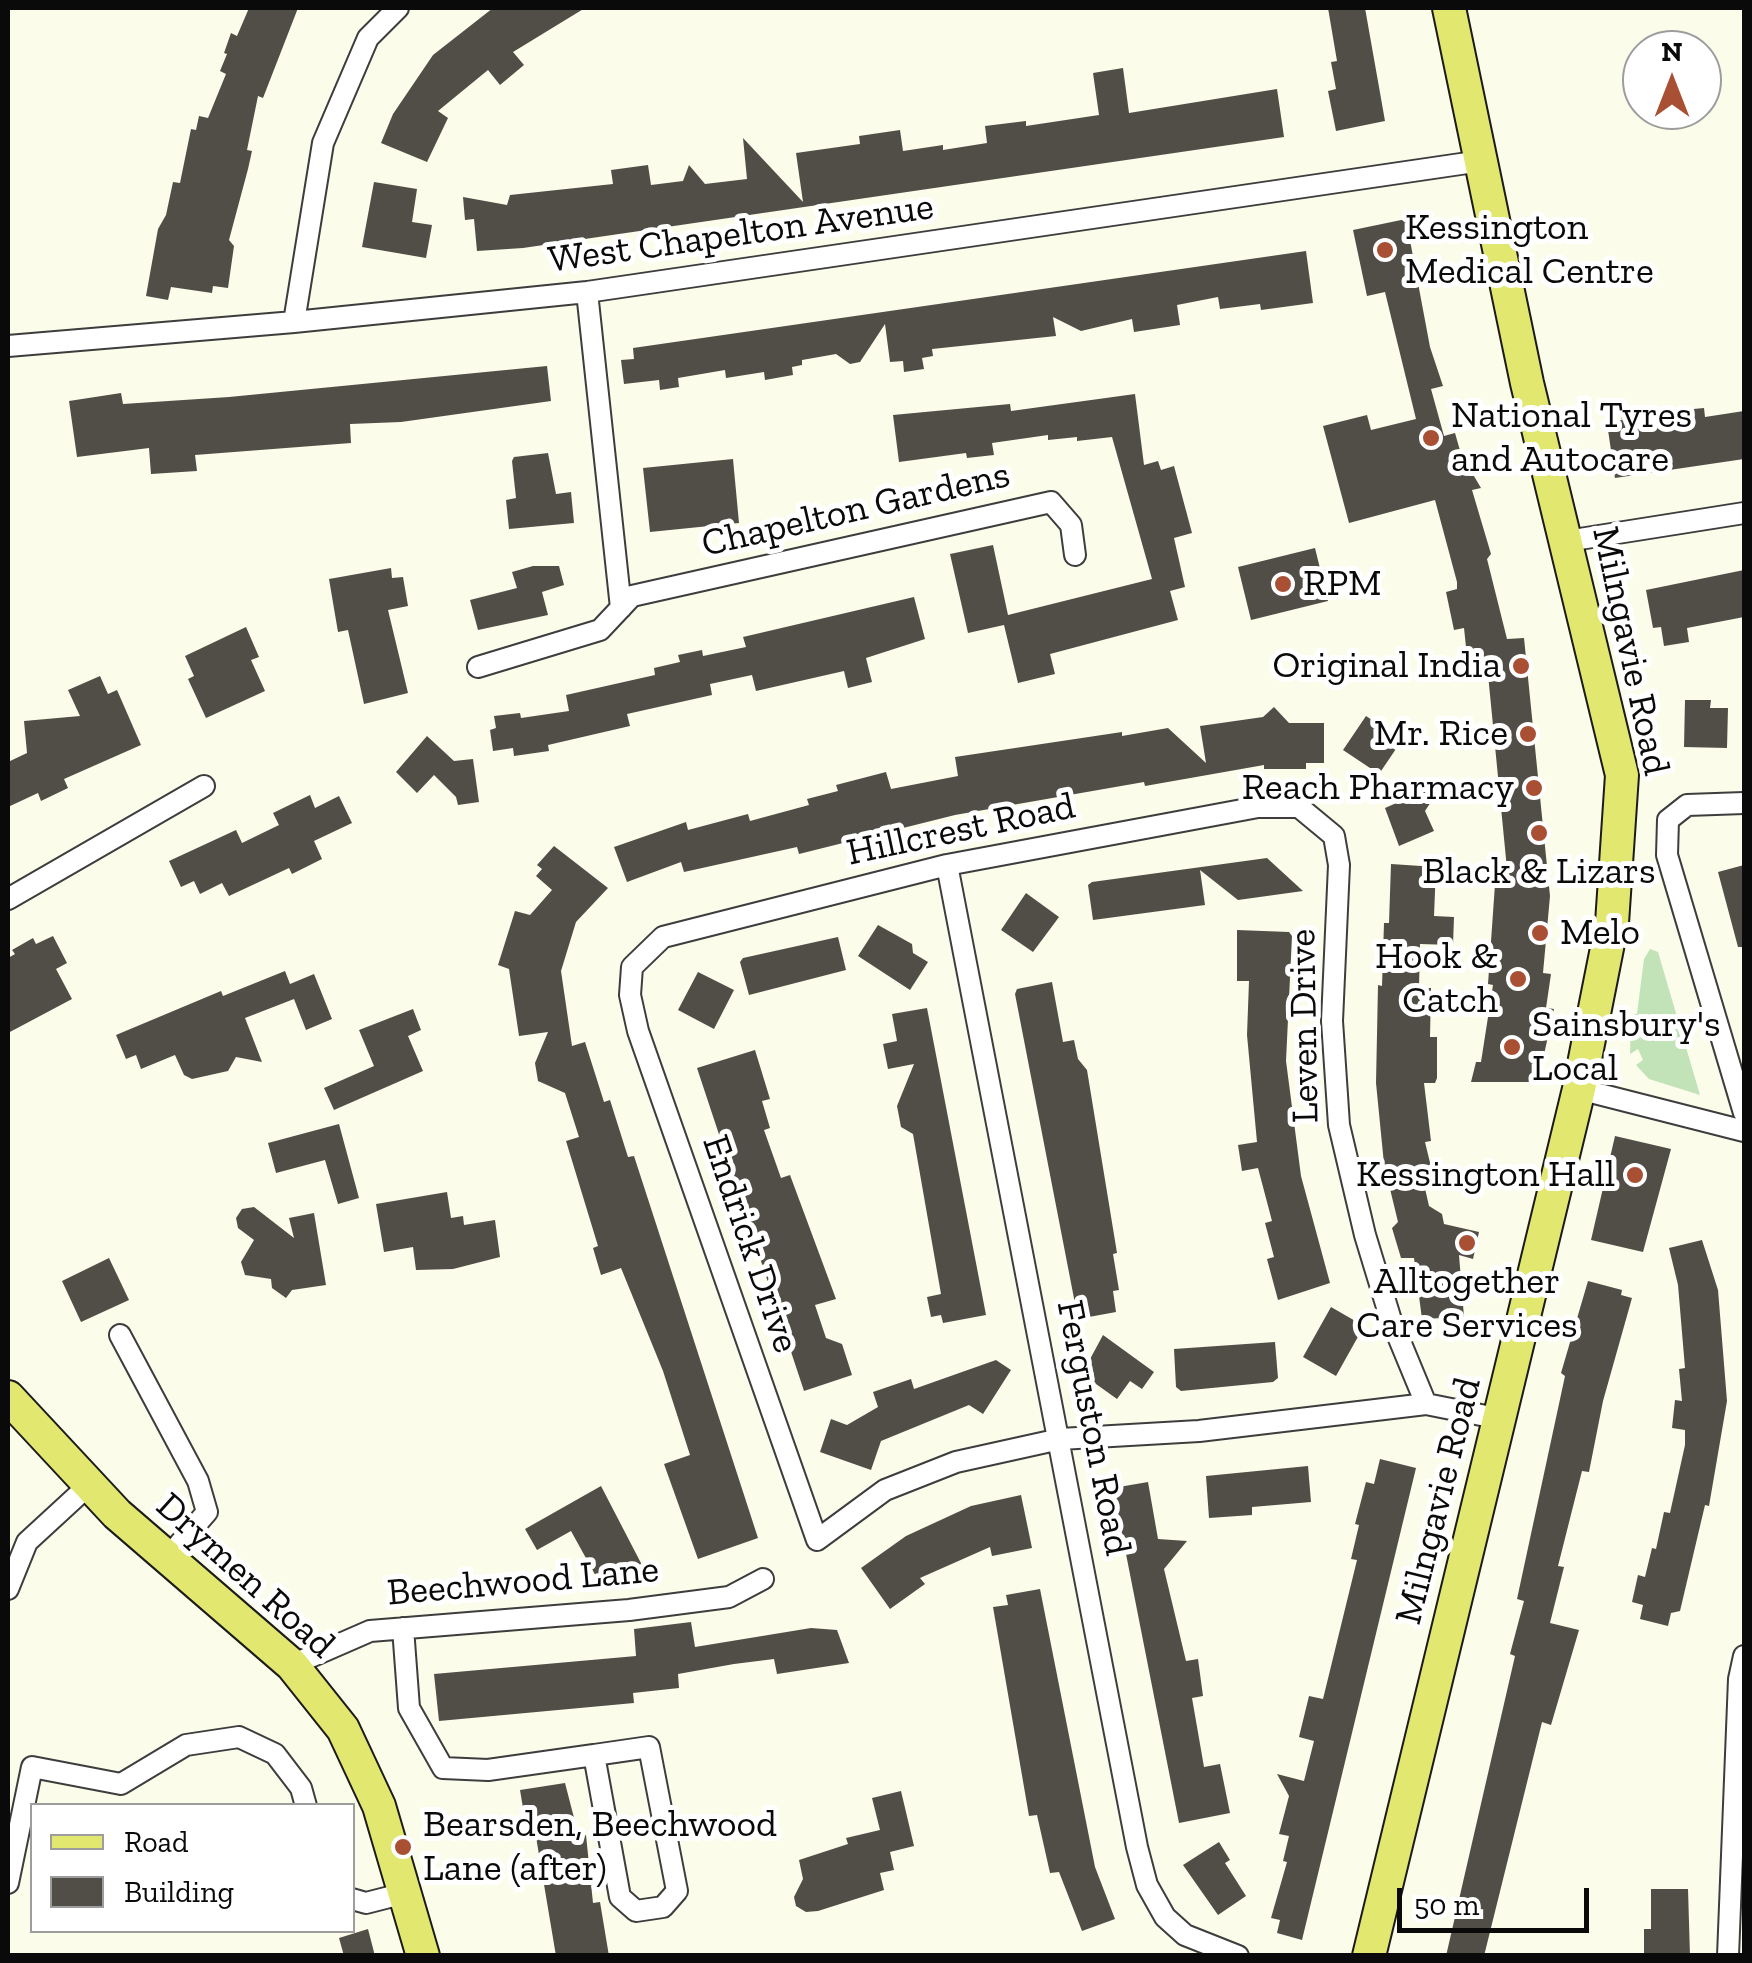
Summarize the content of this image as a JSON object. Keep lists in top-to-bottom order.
{
  "streets": {
    "main road": ["Milngavie Road", "Drymen Road"],
    "street": [
      "West Chapelton Avenue",
      "Chapelton Gardens",
      "Hillcrest Road",
      "Leven Drive",
      "Endrick Drive",
      "Ferguston Road",
      "Beechwood Lane"
    ]
  },
  "crossings": [
    ["West Chapelton Avenue", "Milngavie Road"],
    ["Hillcrest Road", "Leven Drive"],
    ["Hillcrest Road", "Endrick Drive"],
    ["Hillcrest Road", "Ferguston Road"],
    ["Endrick Drive", "Ferguston Road"],
    ["Drymen Road", "Beechwood Lane"]
  ],
  "places": [
    "Kessington Medical Centre",
    "National Tyres and Autocare",
    "RPM",
    "Original India",
    "Mr. Rice",
    "Reach Pharmacy",
    "Black & Lizars",
    "Melo",
    "Hook & Catch",
    "Sainsbury's Local",
    "Kessington Hall",
    "Alltogether Care Services",
    "Bearsden, Beechwood Lane (after)"
  ],
  "legend": ["Road", "Building"],
  "scale_bar": "50 m",
  "north": "top"
}
